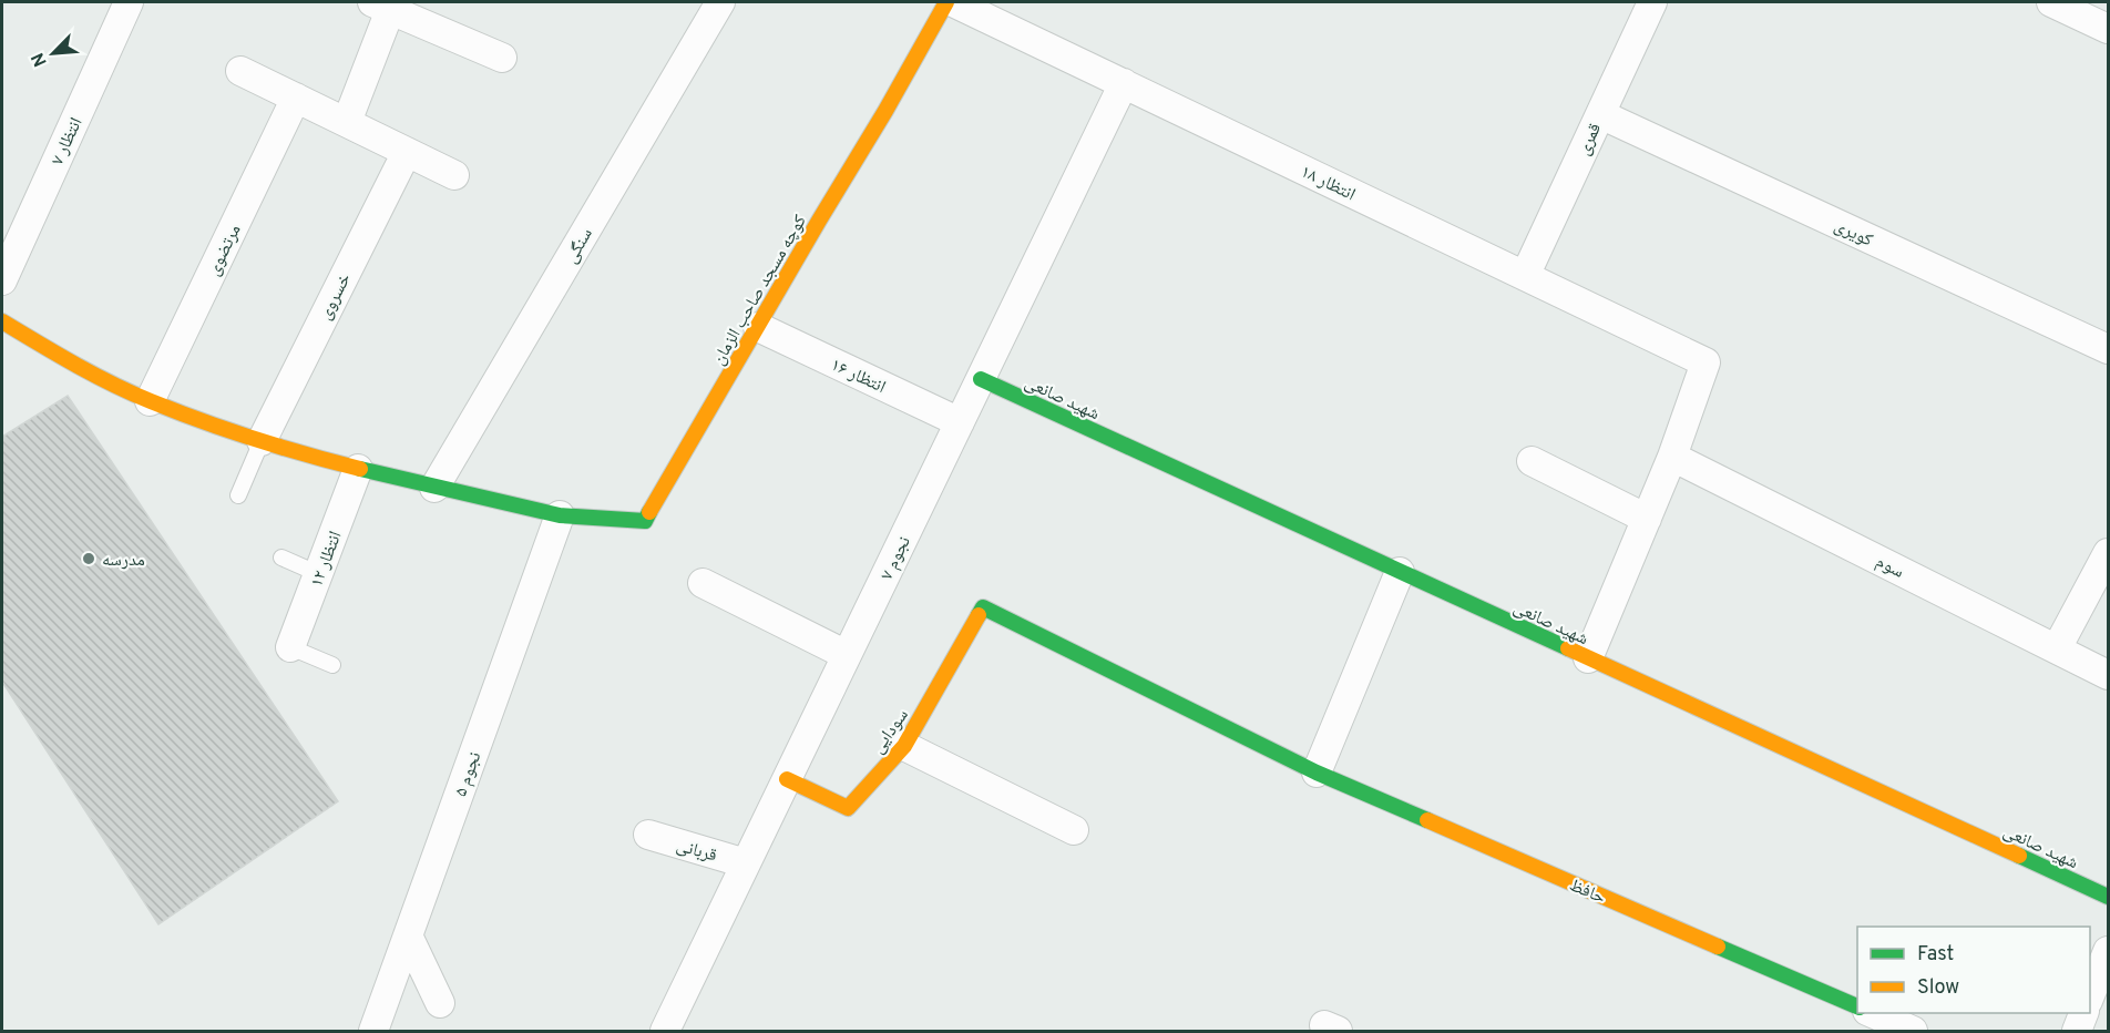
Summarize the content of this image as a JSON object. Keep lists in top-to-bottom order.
{
  "streets": {
    "street": [
      "قمری",
      "انتظار ۷",
      "انتظار ۱۸",
      "کویری",
      "سنگی",
      "مرتضوی",
      "کوچه مسجد صاحب الزمان",
      "خسروی",
      "انتظار ۱۶",
      "شهید صانعی",
      "نجوم ۷",
      "انتظار ۱۲",
      "سوم",
      "سودایی",
      "نجوم ۵",
      "قربانی",
      "حافظ"
    ]
  },
  "crossings": [
    ["قمری", "انتظار ۱۸"],
    ["قمری", "کویری"],
    ["انتظار ۱۸", "نجوم ۷"],
    ["انتظار ۱۸", "سوم"],
    ["کوچه مسجد صاحب الزمان", "انتظار ۱۶"],
    ["کوچه مسجد صاحب الزمان", "نجوم ۵"],
    ["انتظار ۱۶", "نجوم ۷"],
    ["شهید صانعی", "نجوم ۷"],
    ["نجوم ۷", "سودایی"],
    ["نجوم ۷", "قربانی"],
    ["سودایی", "حافظ"]
  ],
  "places": ["مدرسه"],
  "legend": ["Fast", "Slow"],
  "north": "bottom left"
}
